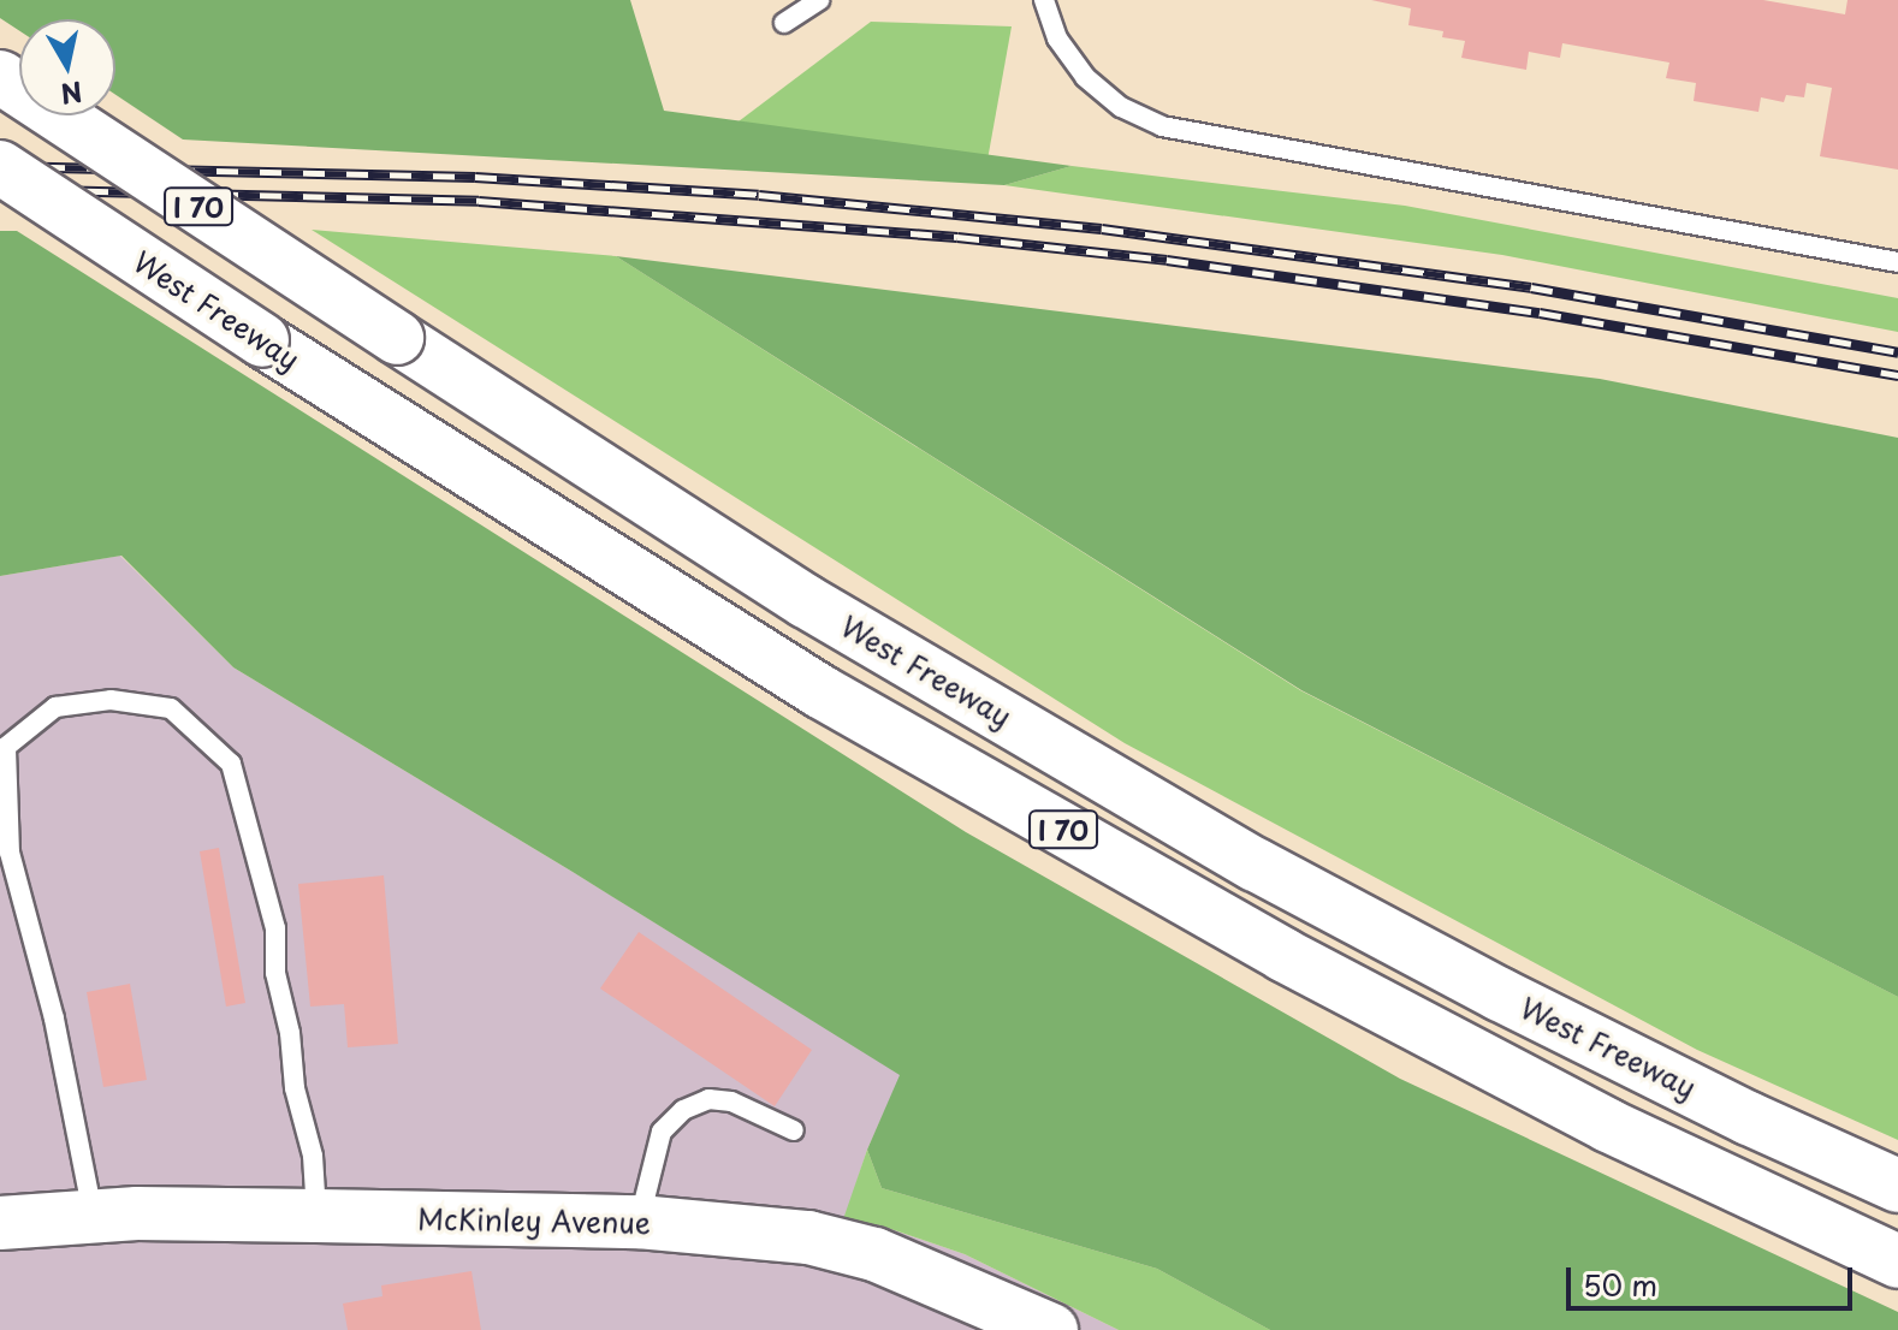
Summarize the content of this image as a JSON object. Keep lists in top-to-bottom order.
{
  "streets": {
    "main road": ["I 70", "West Freeway", "McKinley Avenue"]
  },
  "scale_bar": "50 m",
  "north": "bottom"
}
